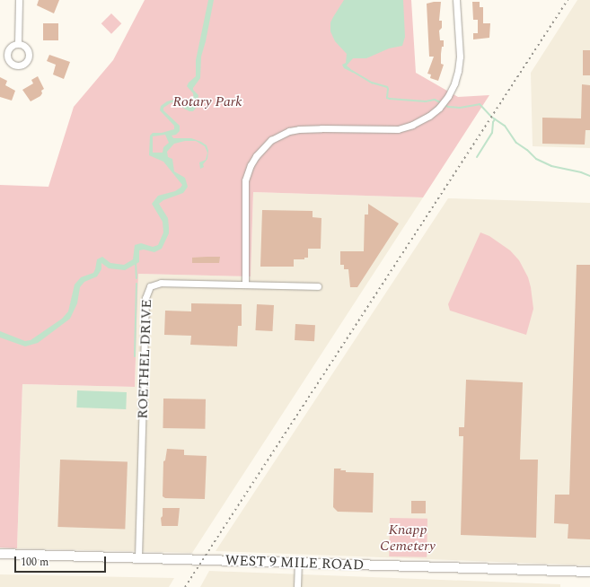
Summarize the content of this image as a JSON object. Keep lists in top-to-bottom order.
{
  "streets": {
    "street": ["ROETHEL DRIVE", "WEST 9 MILE ROAD"]
  },
  "crossings": [
    ["ROETHEL DRIVE", "WEST 9 MILE ROAD"]
  ],
  "parks": ["Rotary Park", "Knapp Cemetery"],
  "scale_bar": "100 m"
}
